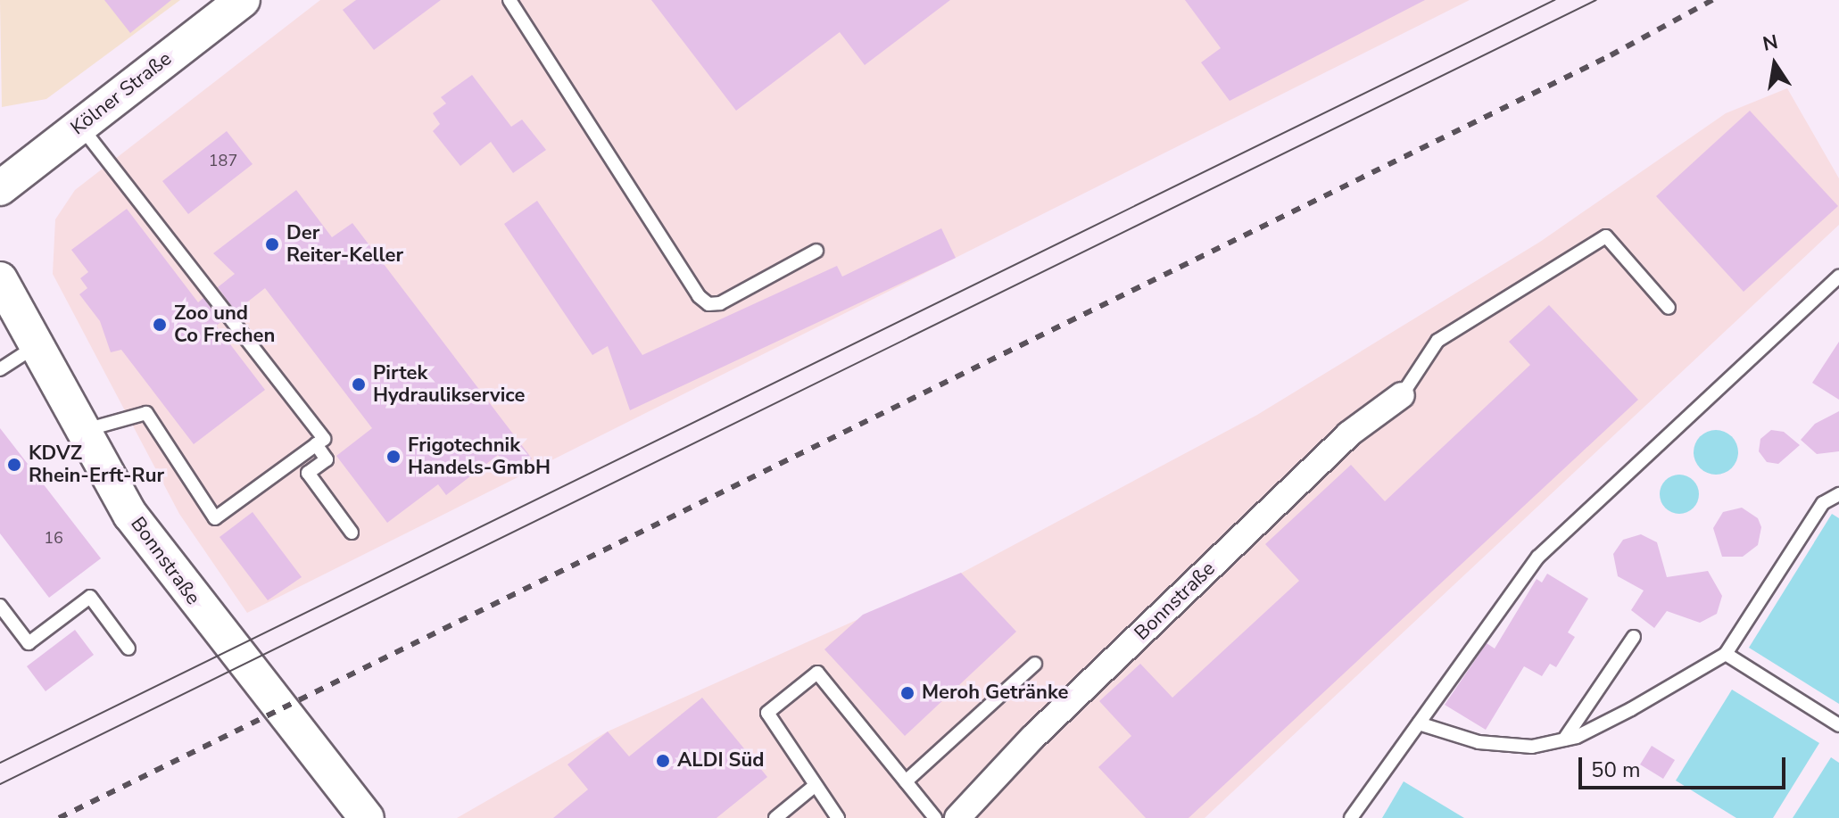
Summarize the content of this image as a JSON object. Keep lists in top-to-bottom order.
{
  "streets": {
    "main road": ["Kölner Straße", "Bonnstraße"]
  },
  "places": [
    "Der Reiter-Keller",
    "Zoo und Co Frechen",
    "Pirtek Hydraulikservice",
    "Frigotechnik Handels-GmbH",
    "KDVZ Rhein-Erft-Rur",
    "Meroh Getränke",
    "ALDI Süd"
  ],
  "house_numbers": ["187", "16"],
  "scale_bar": "50 m",
  "north": "top"
}
